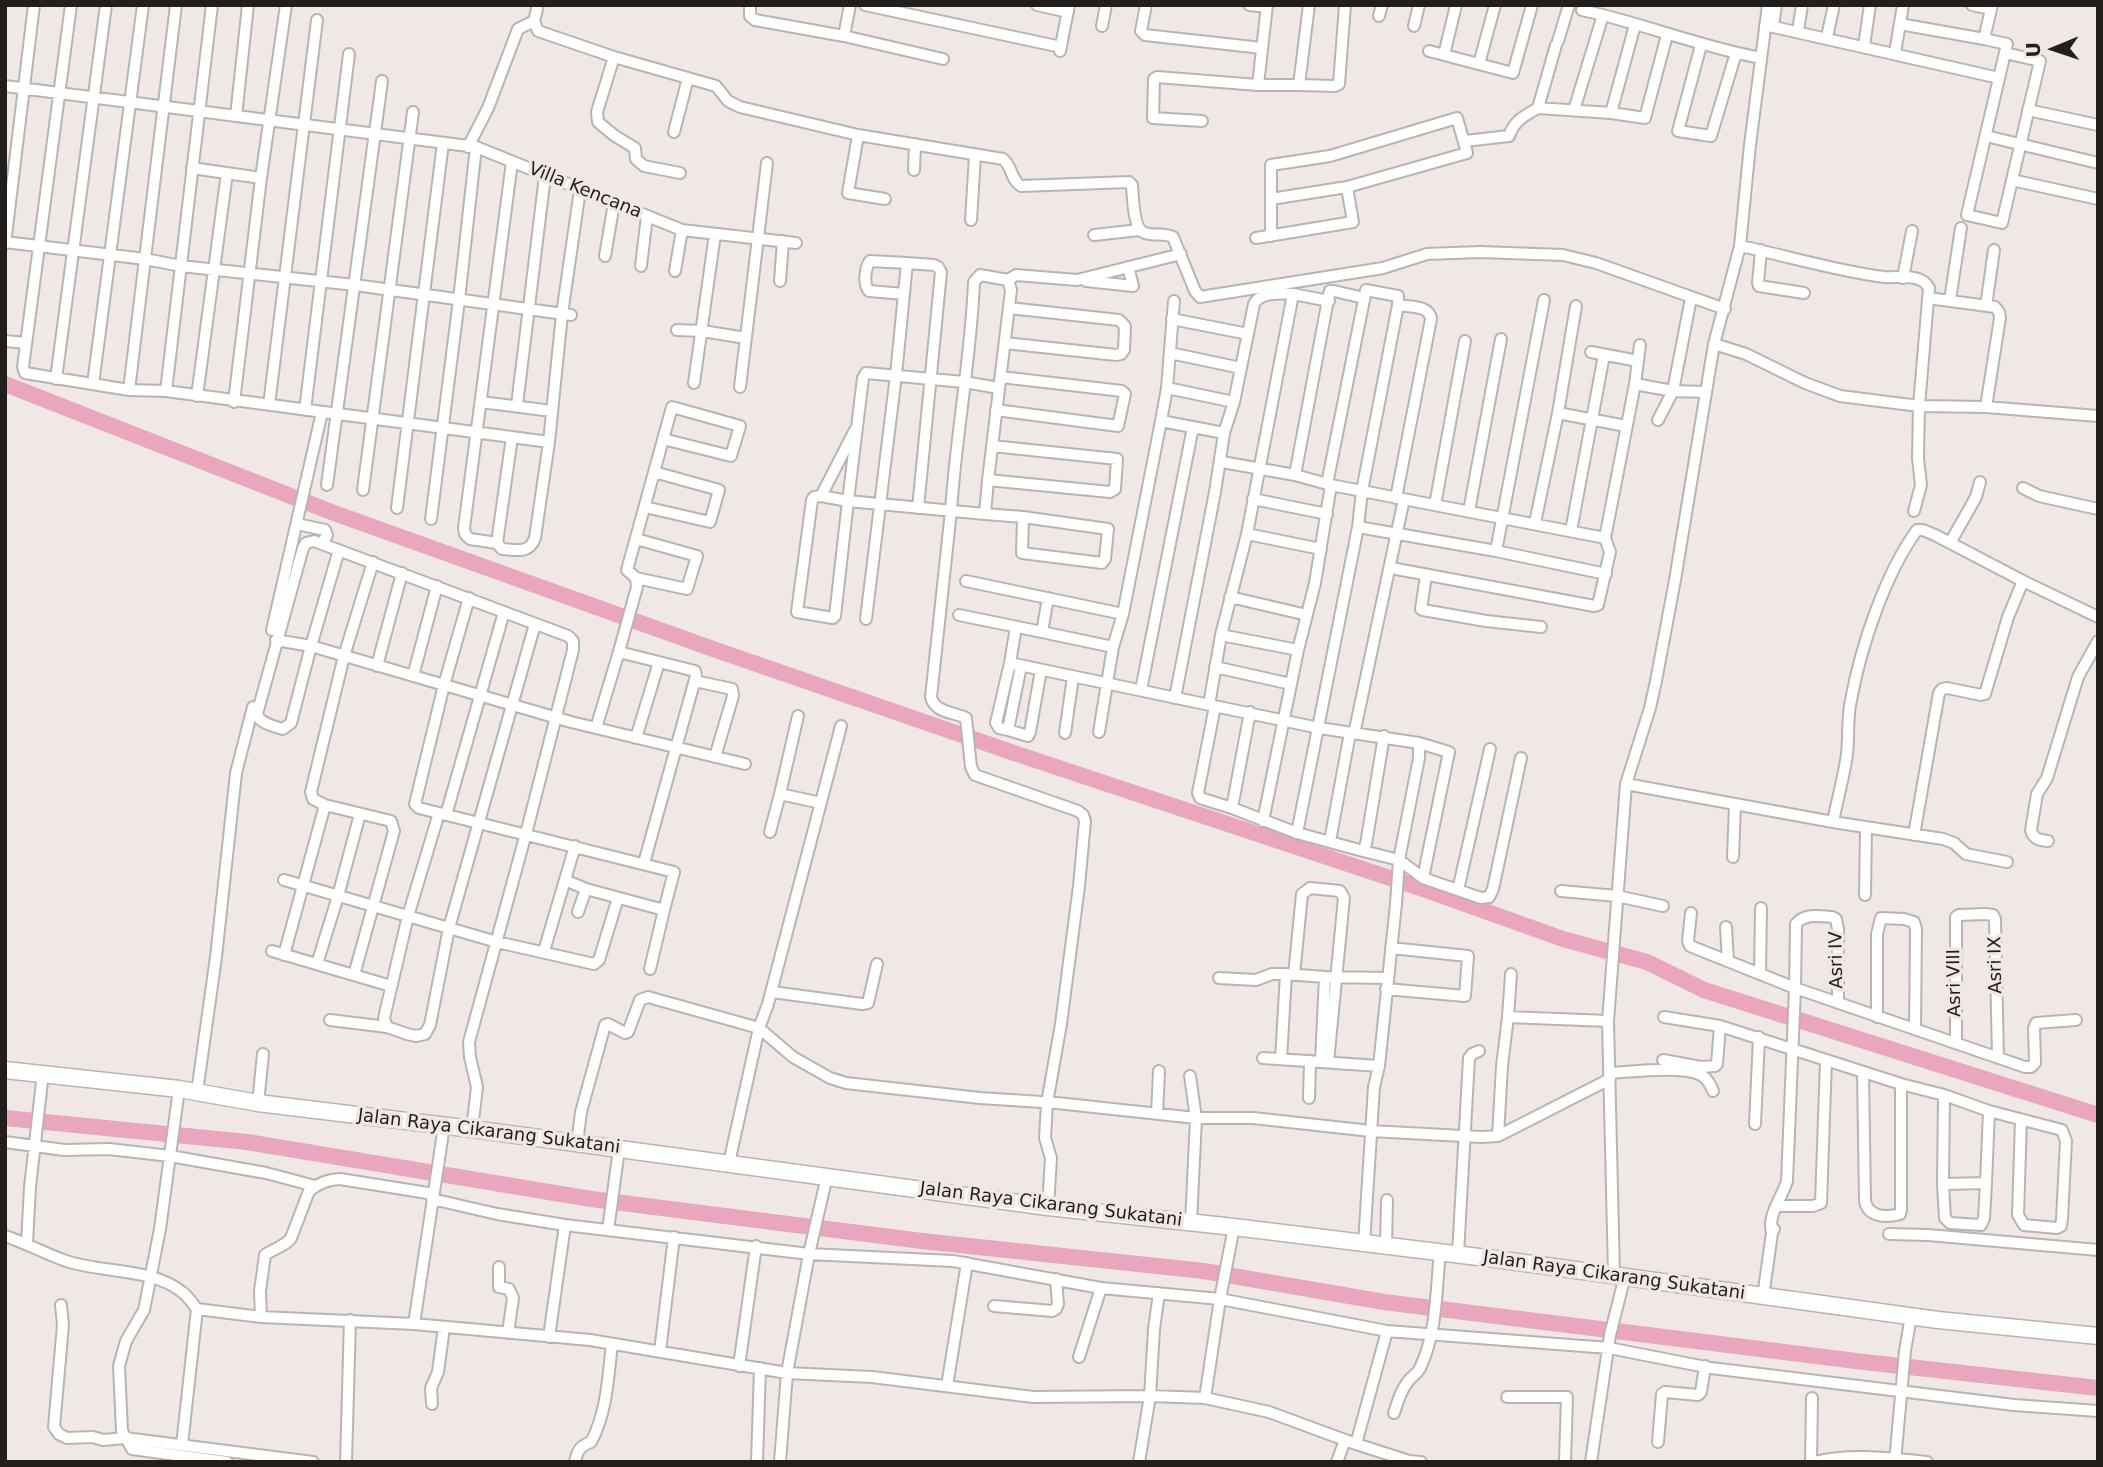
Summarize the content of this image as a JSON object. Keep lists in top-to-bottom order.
{
  "streets": {
    "main road": ["Jalan Raya Cikarang Sukatani"],
    "street": [
      "Villa Kencana",
      "Asri IV",
      "Asri IX",
      "Asri VIII"
    ]
  },
  "crossings": [
    ["Asri IX", "Asri VIII"]
  ],
  "north": "left"
}
